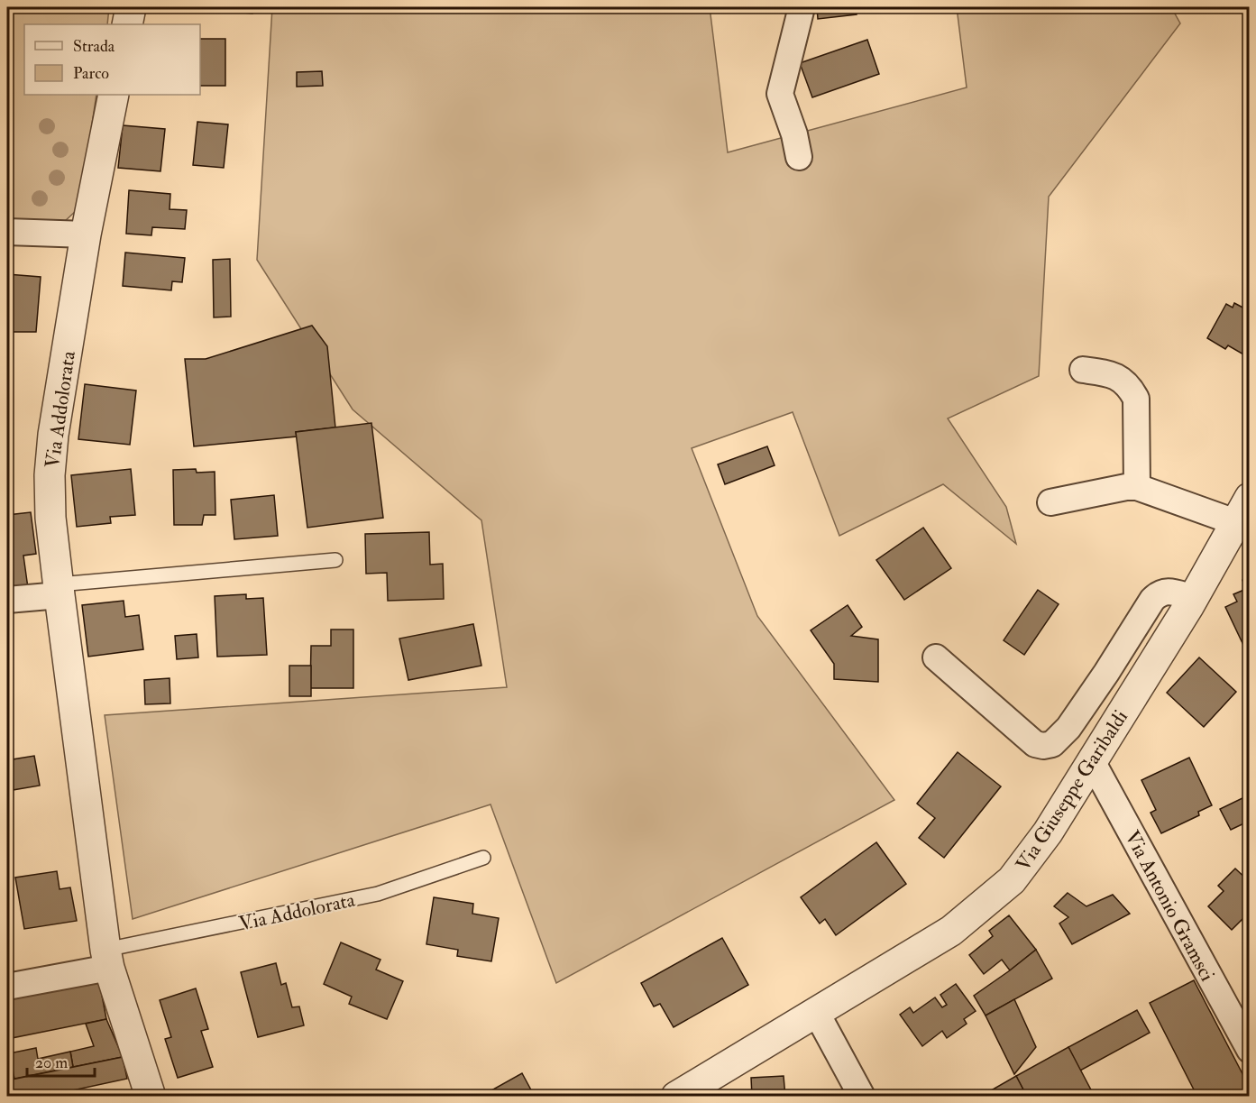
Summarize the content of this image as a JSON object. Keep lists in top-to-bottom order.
{
  "streets": {
    "street": ["Via Addolorata", "Via Giuseppe Garibaldi", "Via Antonio Gramsci"]
  },
  "crossings": [
    ["Via Giuseppe Garibaldi", "Via Antonio Gramsci"]
  ],
  "legend": ["Strada", "Parco"],
  "scale_bar": "20 m"
}
